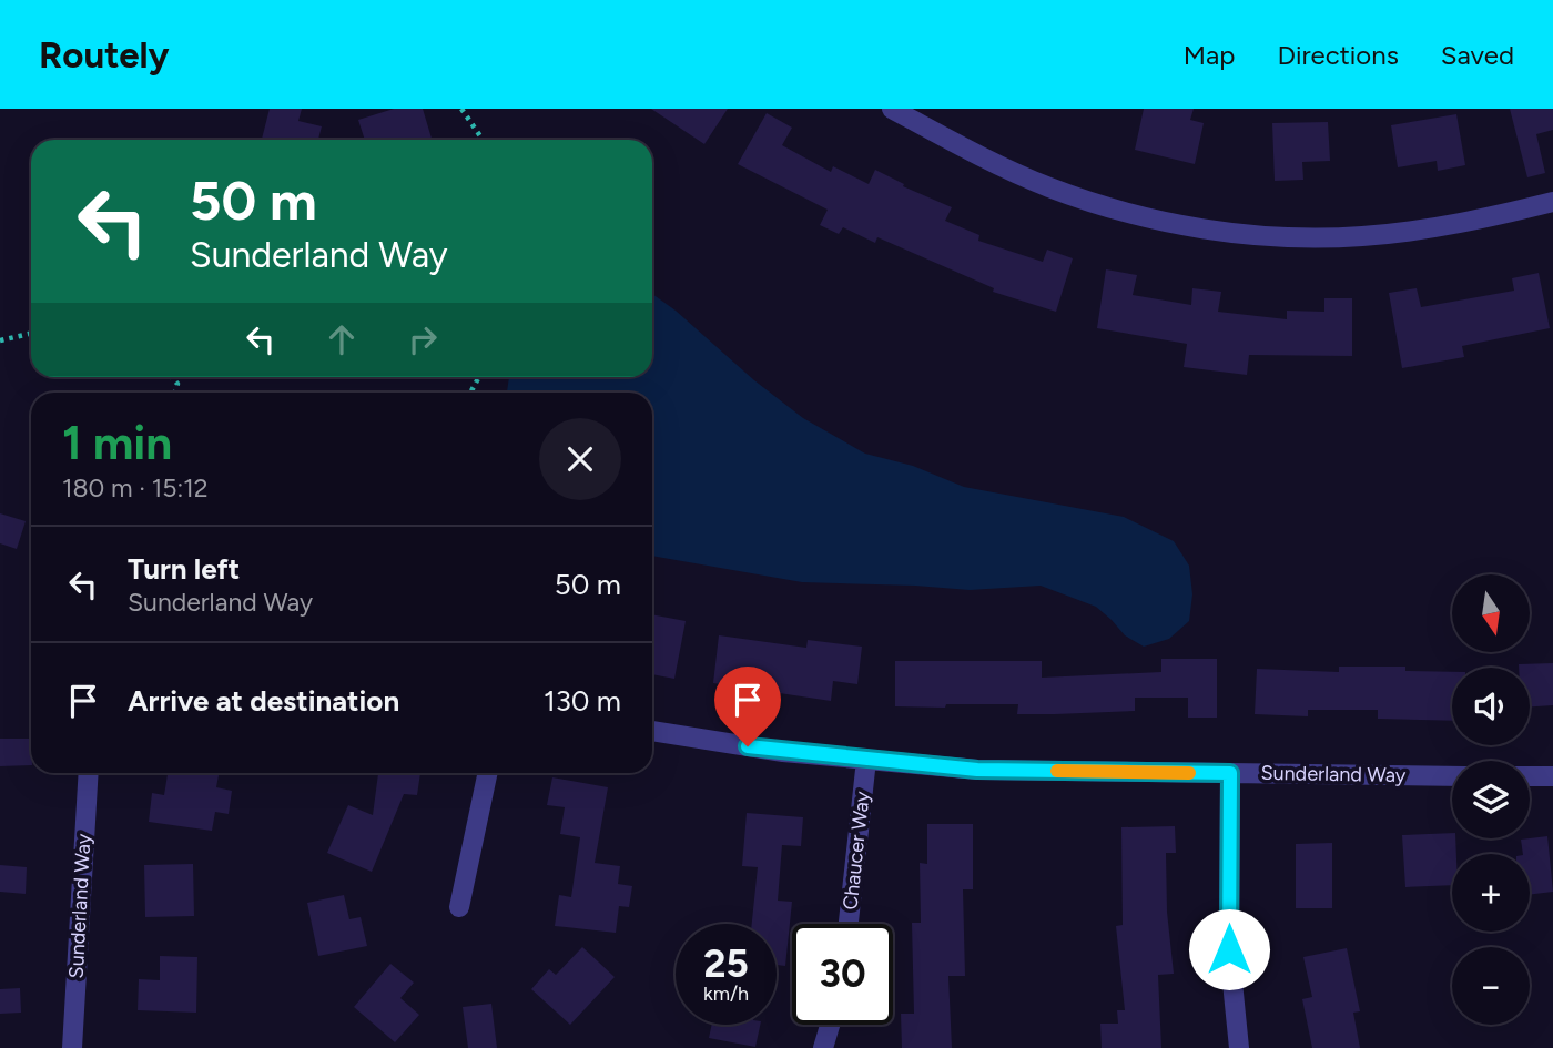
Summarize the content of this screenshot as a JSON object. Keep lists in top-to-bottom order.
{
  "streets": {
    "street": ["Sunderland Way", "Chaucer Way"]
  },
  "crossings": [
    ["Sunderland Way", "Chaucer Way"]
  ],
  "north": "bottom",
  "page": {
    "header": "Routely",
    "nav": ["Map", "Directions", "Saved"],
    "turn": ["50 m", "Sunderland Way"],
    "heading": ["1 min", "180 m · 15:12"],
    "list": [
      {
        "name": "Turn left",
        "note": "Sunderland Way",
        "value": "50 m"
      },
      {
        "name": "Arrive at destination",
        "value": "130 m"
      }
    ],
    "map_buttons": ["+", "−"],
    "speed": "25 km/h",
    "limit": "30"
  }
}
